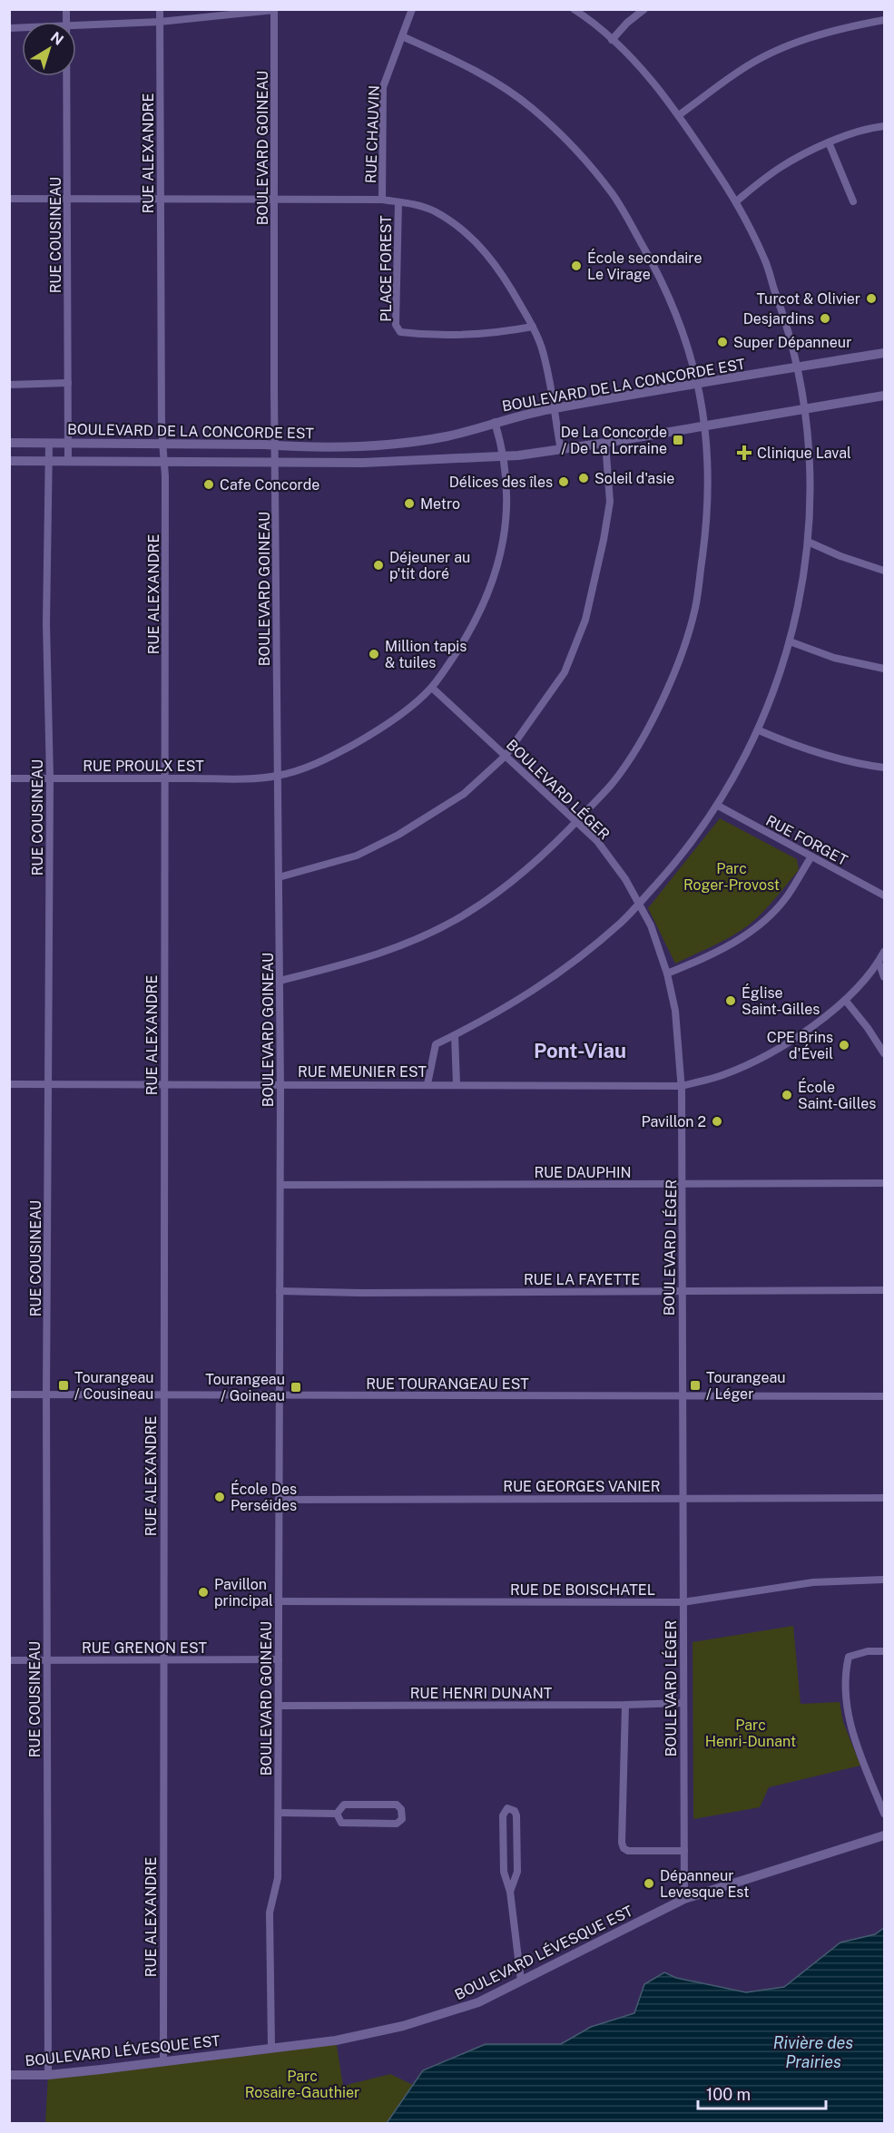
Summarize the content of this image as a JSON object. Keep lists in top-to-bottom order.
{
  "streets": {
    "street": [
      "RUE CHAUVIN",
      "BOULEVARD GOINEAU",
      "RUE ALEXANDRE",
      "RUE COUSINEAU",
      "PLACE FOREST",
      "BOULEVARD DE LA CONCORDE EST",
      "RUE PROULX EST",
      "BOULEVARD LÉGER",
      "RUE FORGET",
      "RUE MEUNIER EST",
      "RUE DAUPHIN",
      "RUE LA FAYETTE",
      "RUE TOURANGEAU EST",
      "RUE GEORGES VANIER",
      "RUE DE BOISCHATEL",
      "RUE GRENON EST",
      "RUE HENRI DUNANT",
      "BOULEVARD LÉVESQUE EST"
    ]
  },
  "crossings": [
    ["BOULEVARD GOINEAU", "BOULEVARD DE LA CONCORDE EST"],
    ["BOULEVARD GOINEAU", "RUE PROULX EST"],
    ["BOULEVARD GOINEAU", "RUE MEUNIER EST"],
    ["BOULEVARD GOINEAU", "RUE DAUPHIN"],
    ["BOULEVARD GOINEAU", "RUE LA FAYETTE"],
    ["BOULEVARD GOINEAU", "RUE TOURANGEAU EST"],
    ["BOULEVARD GOINEAU", "RUE GEORGES VANIER"],
    ["BOULEVARD GOINEAU", "RUE DE BOISCHATEL"],
    ["BOULEVARD GOINEAU", "RUE GRENON EST"],
    ["BOULEVARD GOINEAU", "RUE HENRI DUNANT"],
    ["BOULEVARD GOINEAU", "BOULEVARD LÉVESQUE EST"],
    ["RUE ALEXANDRE", "BOULEVARD DE LA CONCORDE EST"],
    ["RUE ALEXANDRE", "RUE PROULX EST"],
    ["RUE ALEXANDRE", "RUE MEUNIER EST"],
    ["RUE ALEXANDRE", "RUE TOURANGEAU EST"],
    ["RUE ALEXANDRE", "RUE GRENON EST"],
    ["RUE ALEXANDRE", "BOULEVARD LÉVESQUE EST"],
    ["RUE COUSINEAU", "BOULEVARD DE LA CONCORDE EST"],
    ["RUE COUSINEAU", "RUE PROULX EST"],
    ["RUE COUSINEAU", "RUE MEUNIER EST"],
    ["RUE COUSINEAU", "RUE TOURANGEAU EST"],
    ["RUE COUSINEAU", "RUE GRENON EST"],
    ["RUE COUSINEAU", "BOULEVARD LÉVESQUE EST"],
    ["BOULEVARD DE LA CONCORDE EST", "RUE PROULX EST"],
    ["RUE PROULX EST", "BOULEVARD LÉGER"],
    ["BOULEVARD LÉGER", "RUE MEUNIER EST"],
    ["BOULEVARD LÉGER", "RUE DAUPHIN"],
    ["BOULEVARD LÉGER", "RUE LA FAYETTE"],
    ["BOULEVARD LÉGER", "RUE TOURANGEAU EST"],
    ["BOULEVARD LÉGER", "RUE GEORGES VANIER"],
    ["BOULEVARD LÉGER", "RUE DE BOISCHATEL"],
    ["BOULEVARD LÉGER", "RUE HENRI DUNANT"],
    ["BOULEVARD LÉGER", "BOULEVARD LÉVESQUE EST"]
  ],
  "districts": ["Pont-Viau"],
  "water": ["Rivière des Prairies"],
  "parks": ["Parc Roger-Provost", "Parc Henri-Dunant", "Parc Rosaire-Gauthier"],
  "places": {
    "other": [
      "École secondaire Le Virage",
      "Turcot & Olivier",
      "Desjardins",
      "Super Dépanneur",
      "Soleil d'asie",
      "Délices des îles",
      "Cafe Concorde",
      "Metro",
      "Déjeuner au p'tit doré",
      "Million tapis & tuiles",
      "Église Saint-Gilles",
      "CPE Brins d'Éveil",
      "École Saint-Gilles",
      "Pavillon 2",
      "École Des Perséides",
      "Pavillon principal",
      "Dépanneur Levesque Est"
    ],
    "transit": [
      "De La Concorde / De La Lorraine",
      "Tourangeau / Cousineau",
      "Tourangeau / Léger",
      "Tourangeau / Goineau"
    ],
    "health": ["Clinique Laval"]
  },
  "scale_bar": "100 m",
  "north": "top right"
}
